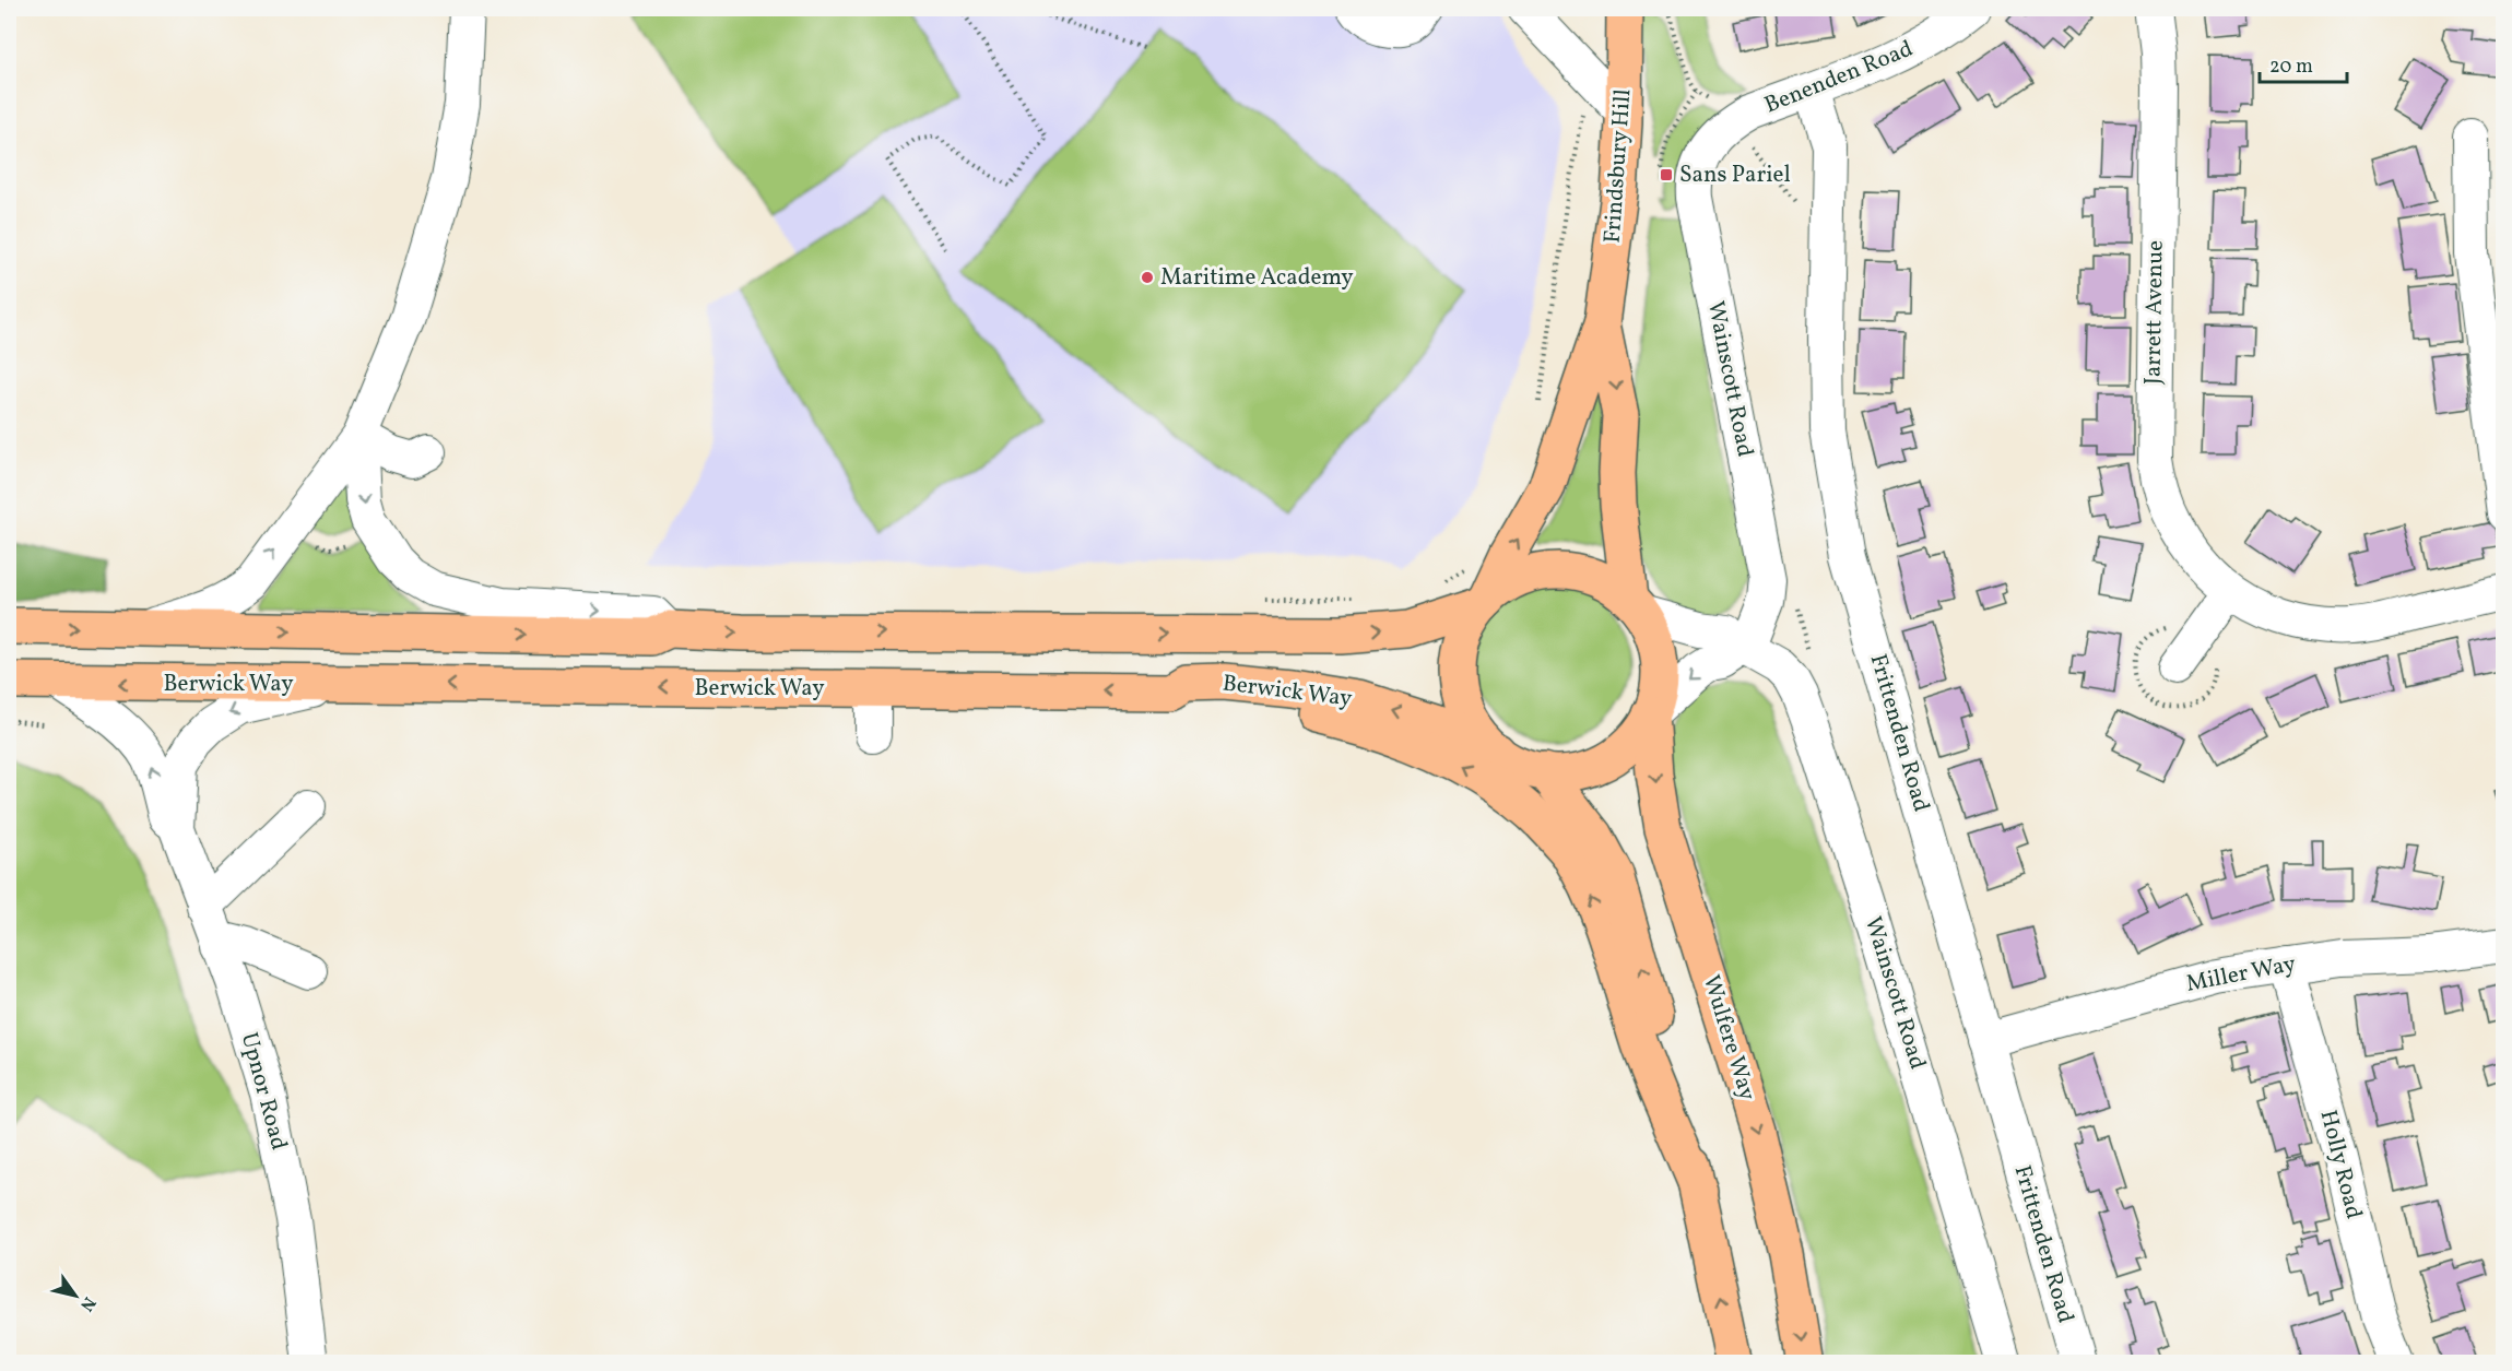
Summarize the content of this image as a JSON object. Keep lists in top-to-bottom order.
{
  "streets": {
    "main road": ["Frindsbury Hill", "Berwick Way", "Wulfere Way"],
    "street": [
      "Benenden Road",
      "Jarrett Avenue",
      "Wainscott Road",
      "Frittenden Road",
      "Miller Way",
      "Upnor Road",
      "Holly Road"
    ]
  },
  "crossings": [
    ["Benenden Road", "Wainscott Road"],
    ["Benenden Road", "Frittenden Road"],
    ["Frindsbury Hill", "Wainscott Road"],
    ["Frindsbury Hill", "Berwick Way"],
    ["Frindsbury Hill", "Wulfere Way"],
    ["Wainscott Road", "Berwick Way"],
    ["Wainscott Road", "Wulfere Way"],
    ["Berwick Way", "Wulfere Way"],
    ["Frittenden Road", "Miller Way"],
    ["Miller Way", "Holly Road"]
  ],
  "places": {
    "transit": ["Sans Pariel"],
    "other": ["Maritime Academy"]
  },
  "scale_bar": "20 m",
  "north": "bottom right"
}
